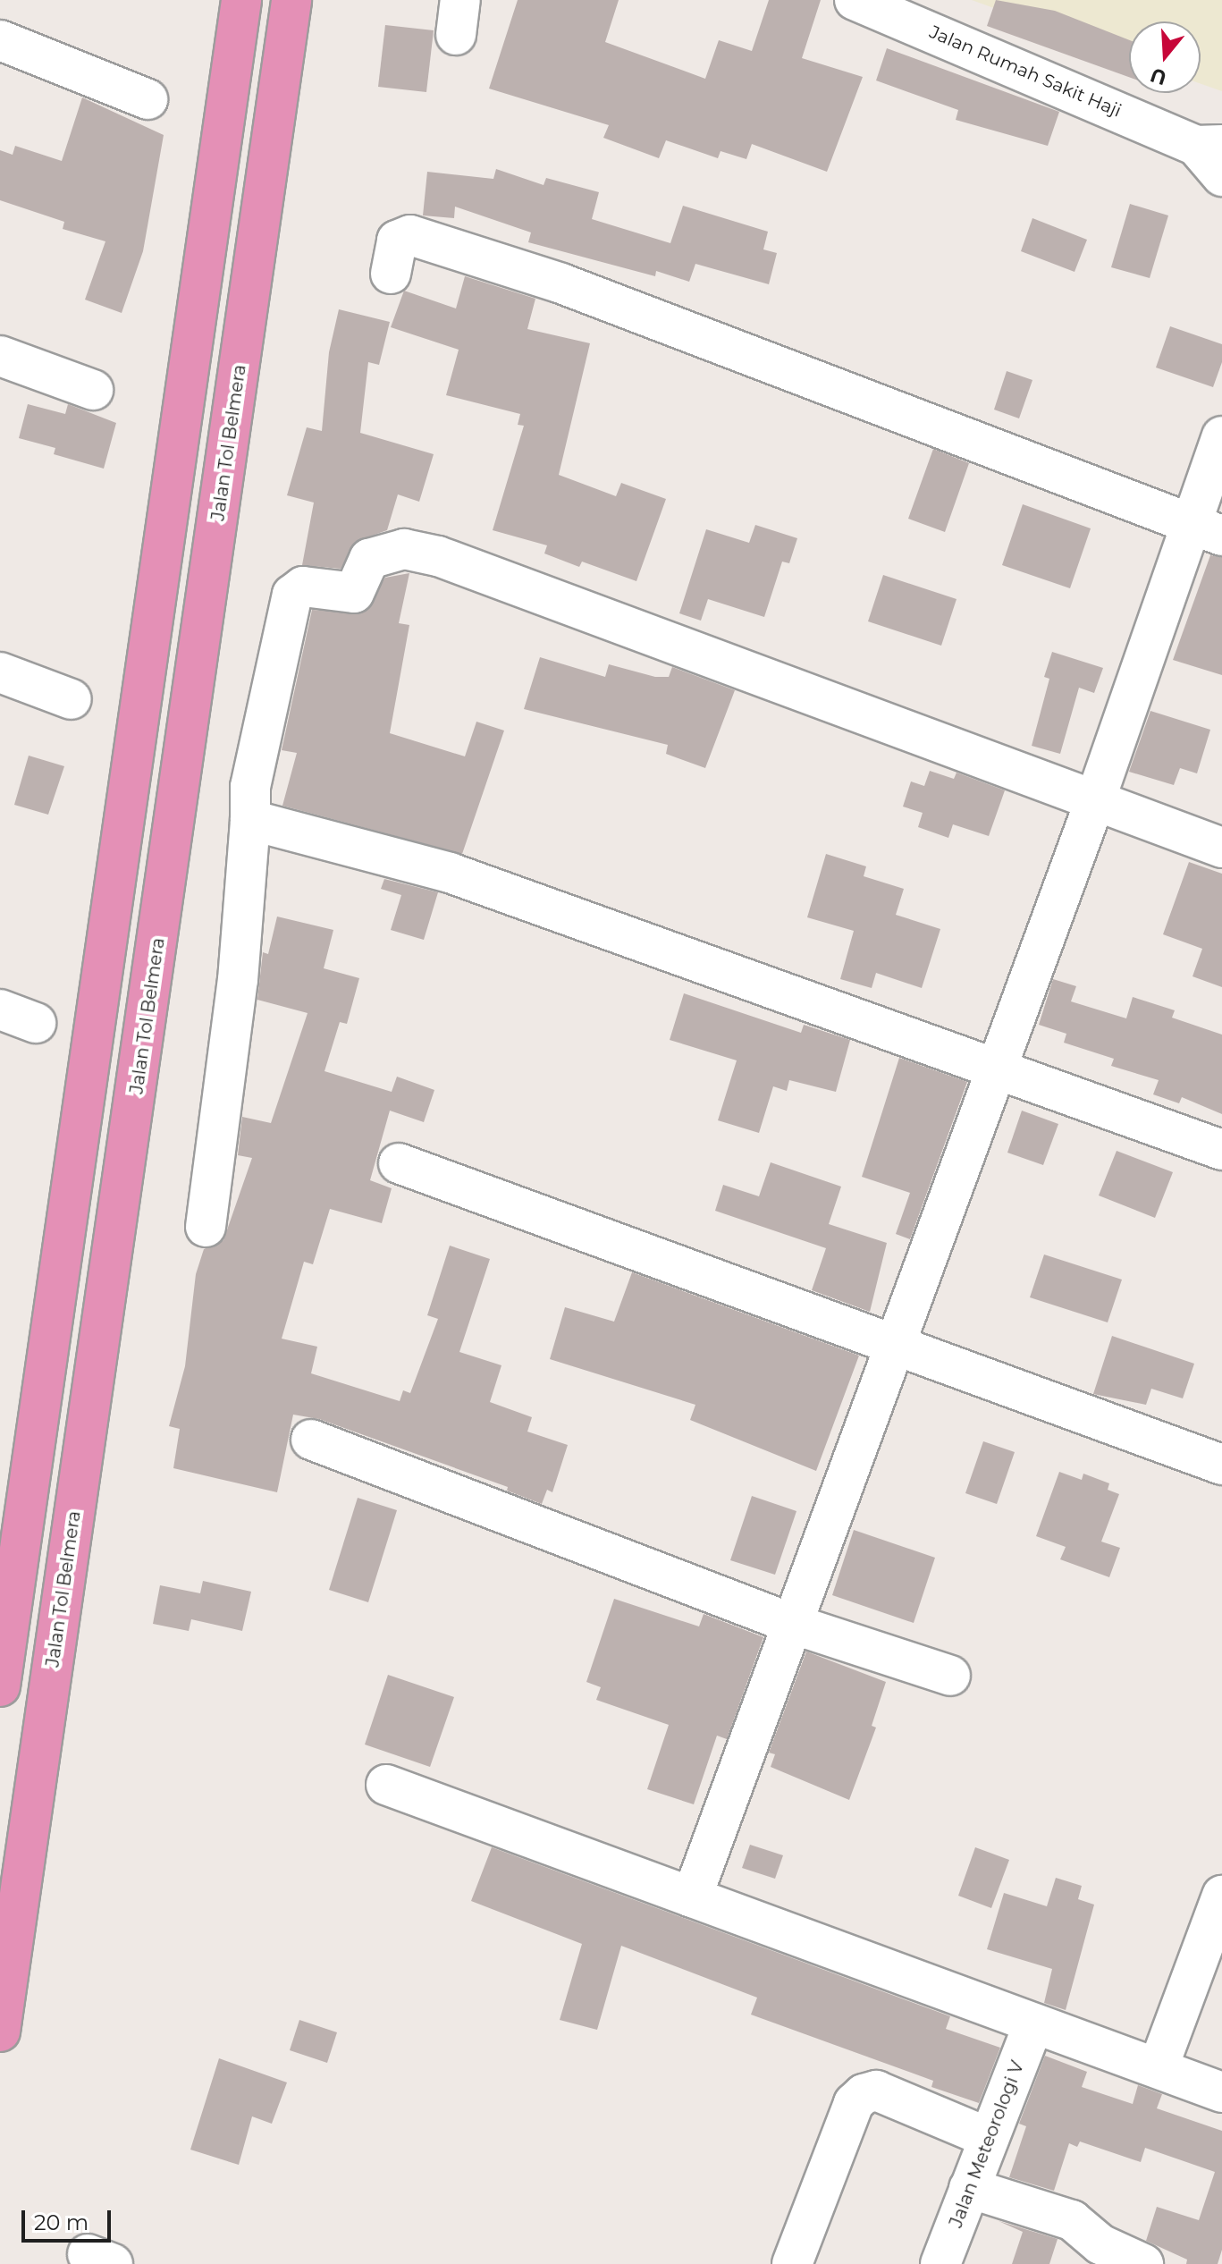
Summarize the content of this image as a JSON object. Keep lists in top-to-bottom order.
{
  "streets": {
    "highway": ["Jalan Tol Belmera"],
    "street": ["Jalan Rumah Sakit Haji", "Jalan Meteorologi V"]
  },
  "scale_bar": "20 m",
  "north": "bottom"
}
